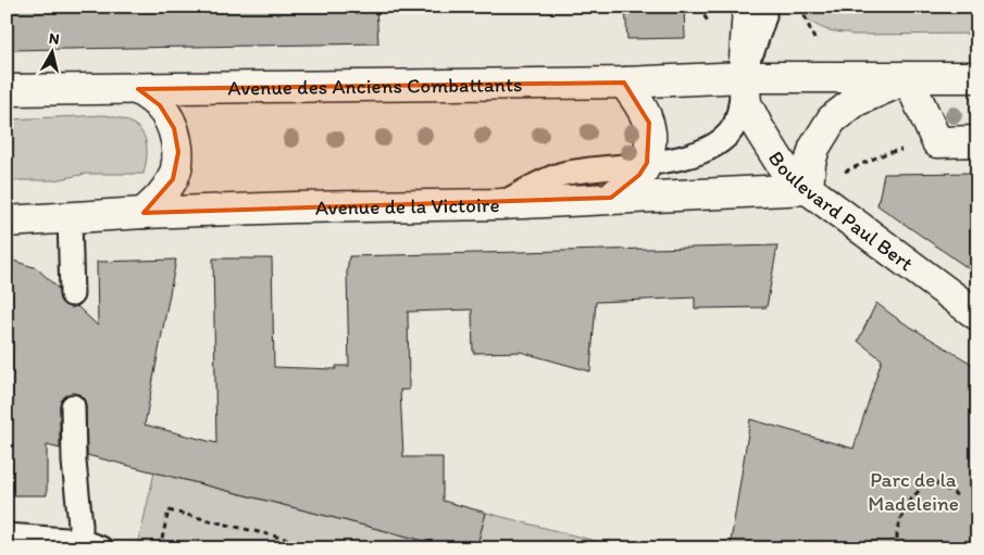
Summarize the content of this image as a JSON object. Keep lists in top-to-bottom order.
{
  "streets": {
    "main road": ["Avenue des Anciens Combattants", "Avenue de la Victoire", "Boulevard Paul Bert"]
  },
  "crossings": [
    ["Avenue des Anciens Combattants", "Boulevard Paul Bert"],
    ["Avenue de la Victoire", "Boulevard Paul Bert"]
  ],
  "parks": ["Parc de la Madeleine"],
  "north": "top"
}
